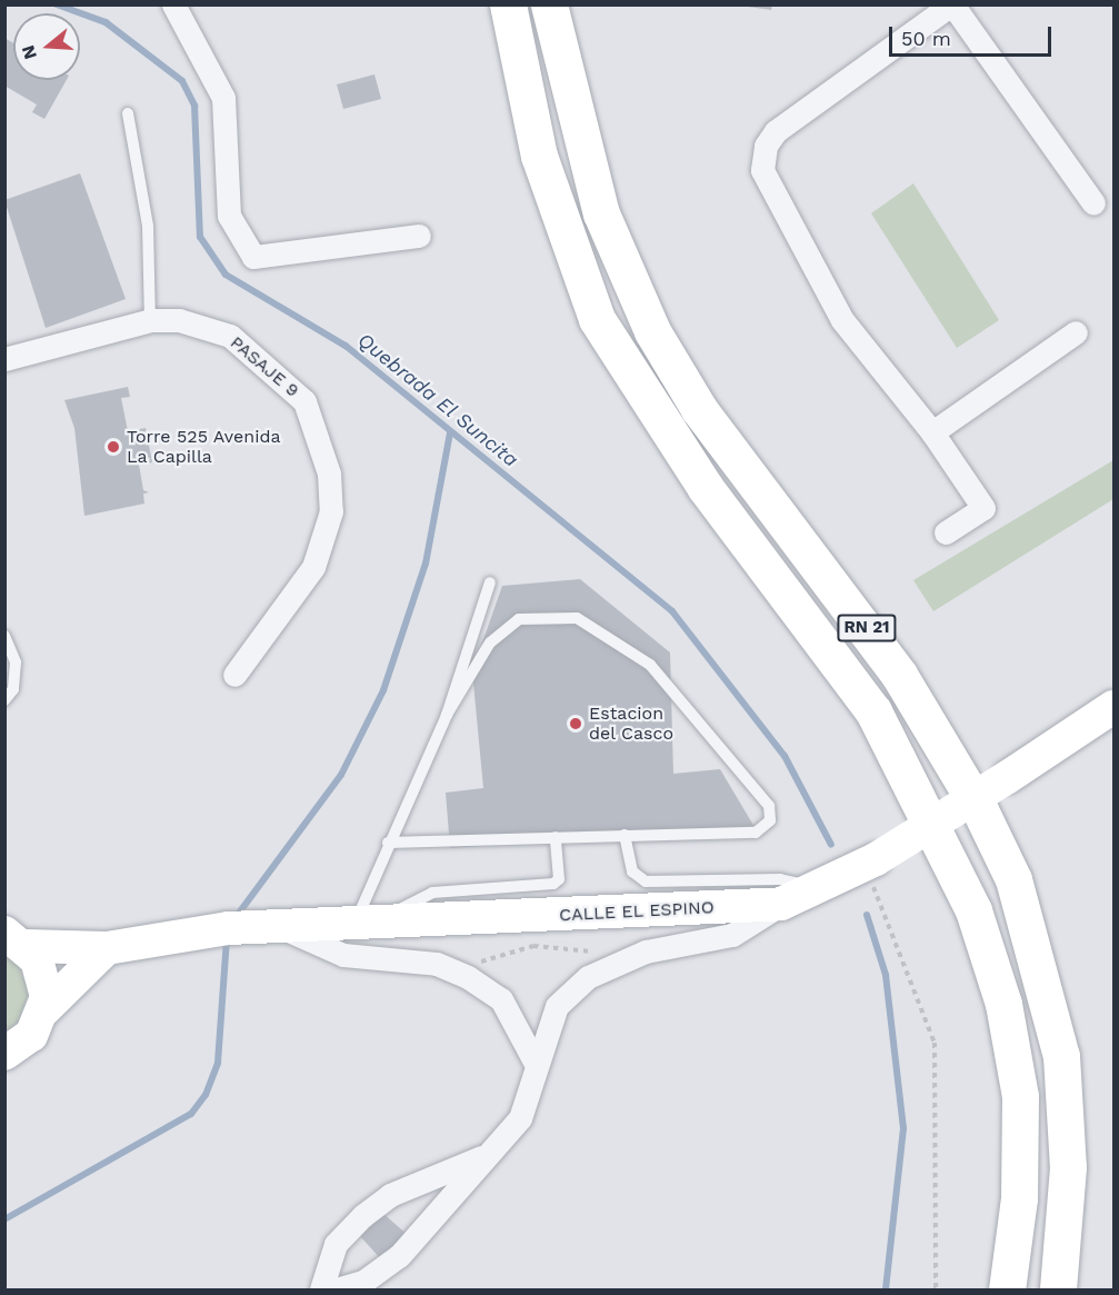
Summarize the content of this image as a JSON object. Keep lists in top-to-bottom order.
{
  "streets": {
    "highway": ["RN 21"],
    "street": ["PASAJE 9", "CALLE EL ESPINO"]
  },
  "water": ["Quebrada El Suncita"],
  "places": ["Torre 525 Avenida La Capilla", "Estacion del Casco"],
  "scale_bar": "50 m",
  "north": "left"
}
